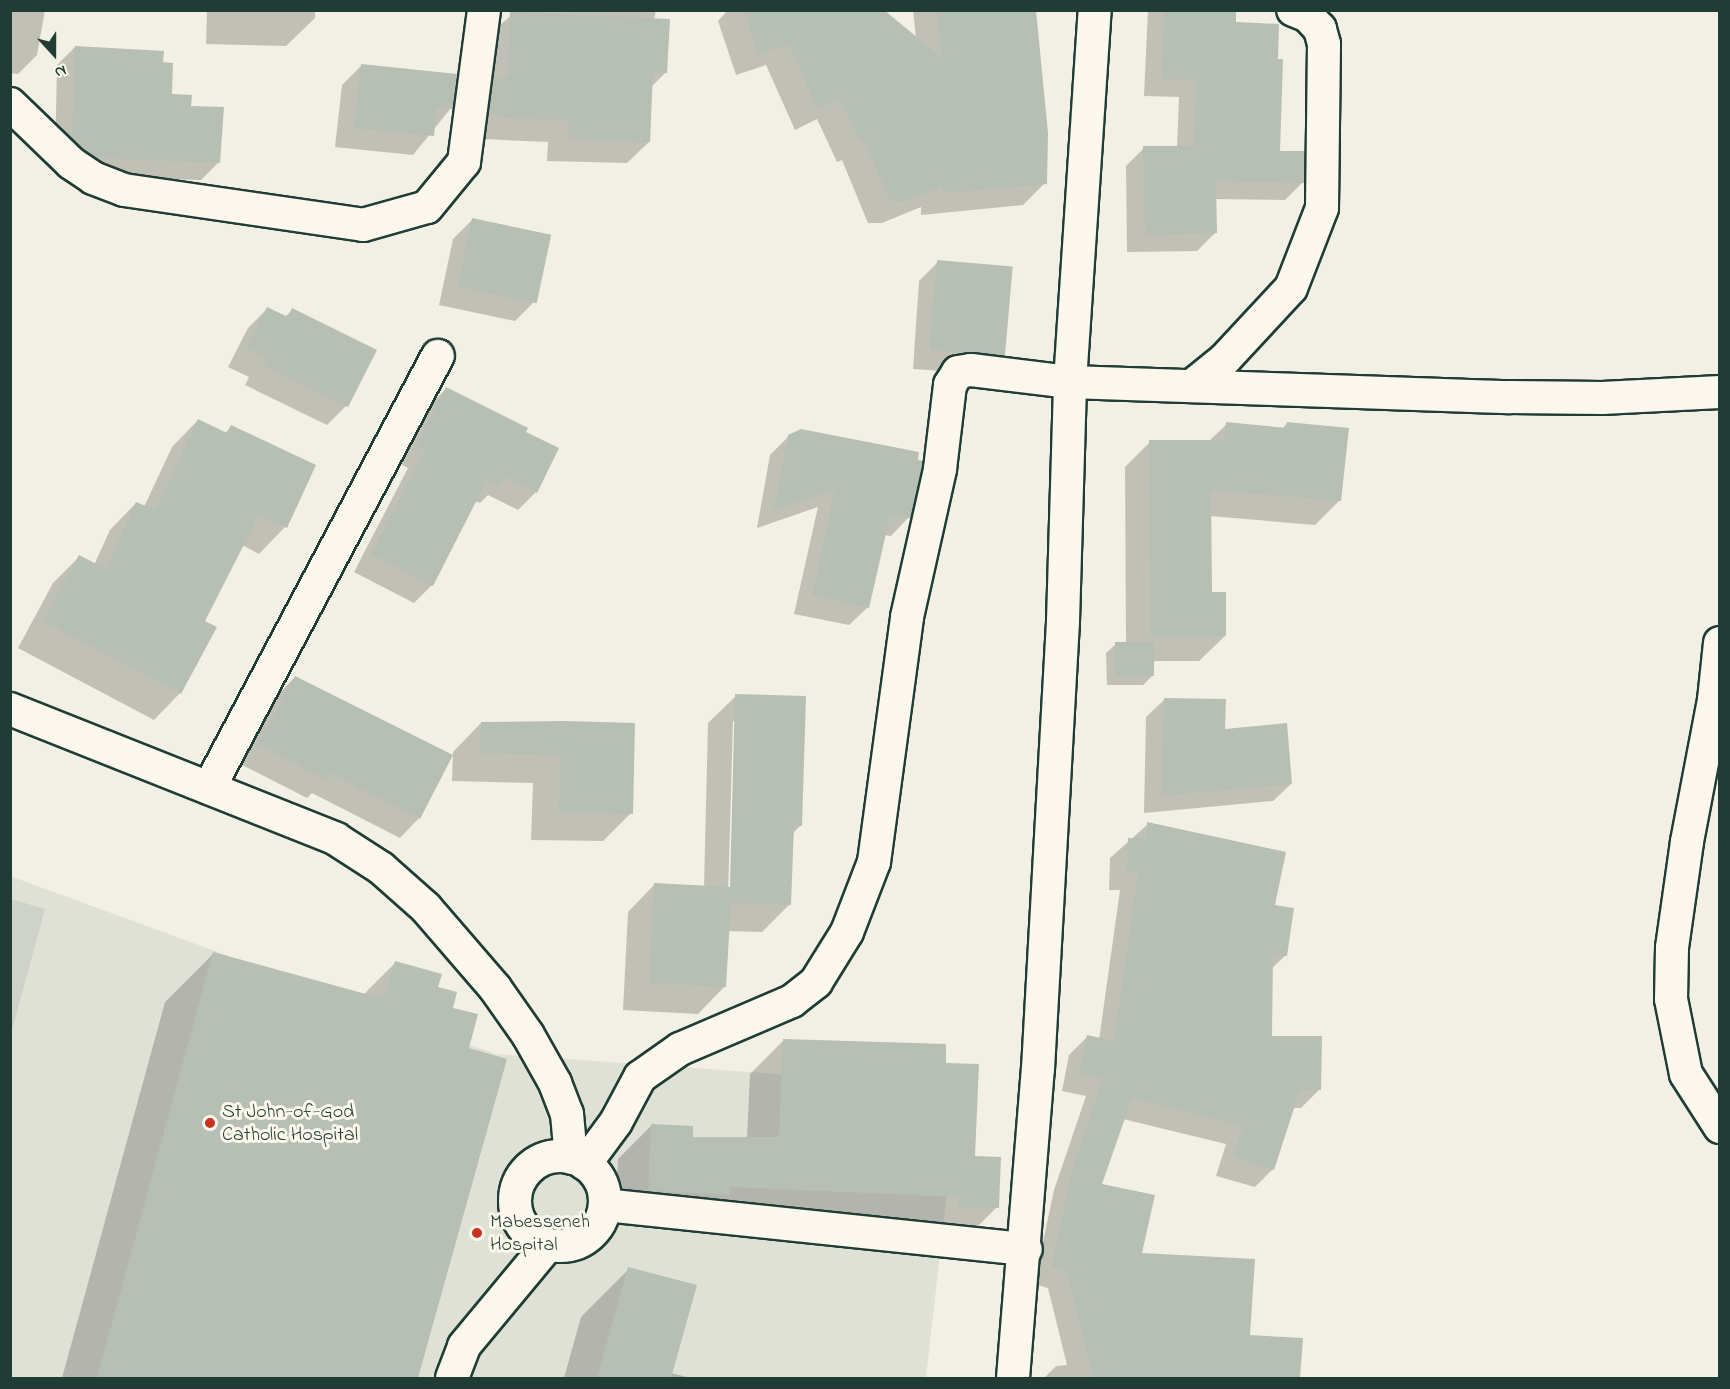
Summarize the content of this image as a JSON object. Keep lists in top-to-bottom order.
{
  "places": ["St John-of-God Catholic Hospital", "Mabesseneh Hospital"],
  "north": "bottom"
}
